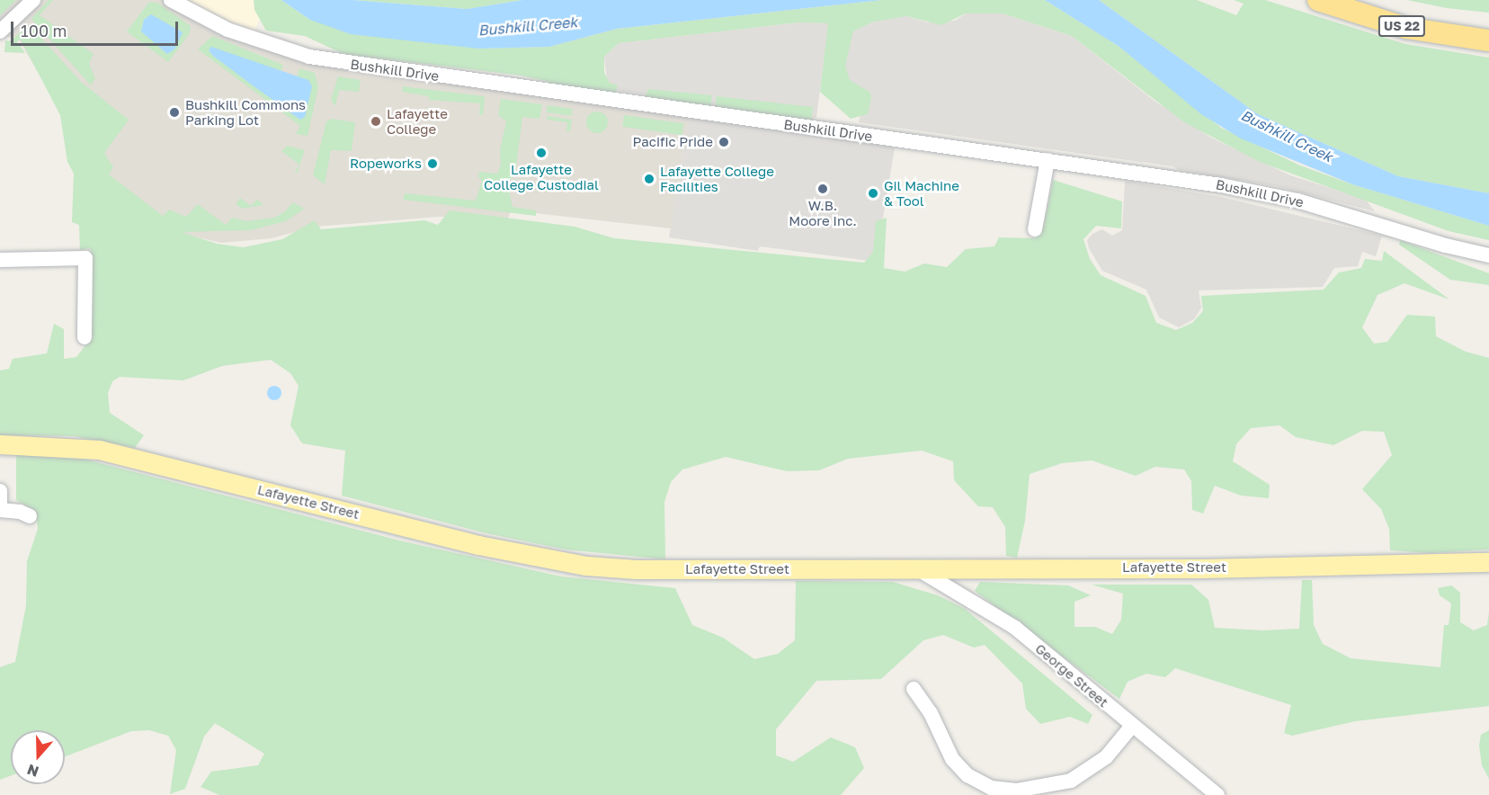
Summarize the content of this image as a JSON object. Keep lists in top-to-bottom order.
{
  "streets": {
    "highway": ["US 22"],
    "main road": ["Lafayette Street"],
    "street": ["Bushkill Drive", "George Street"]
  },
  "crossings": [
    ["Lafayette Street", "George Street"]
  ],
  "water": ["Bushkill Creek"],
  "places": [
    "Bushkill Commons Parking Lot",
    "Lafayette College",
    "Pacific Pride",
    "Lafayette College Custodial",
    "Ropeworks",
    "Lafayette College Facilities",
    "W.B. Moore Inc.",
    "Gil Machine & Tool"
  ],
  "scale_bar": "100 m",
  "north": "bottom"
}
